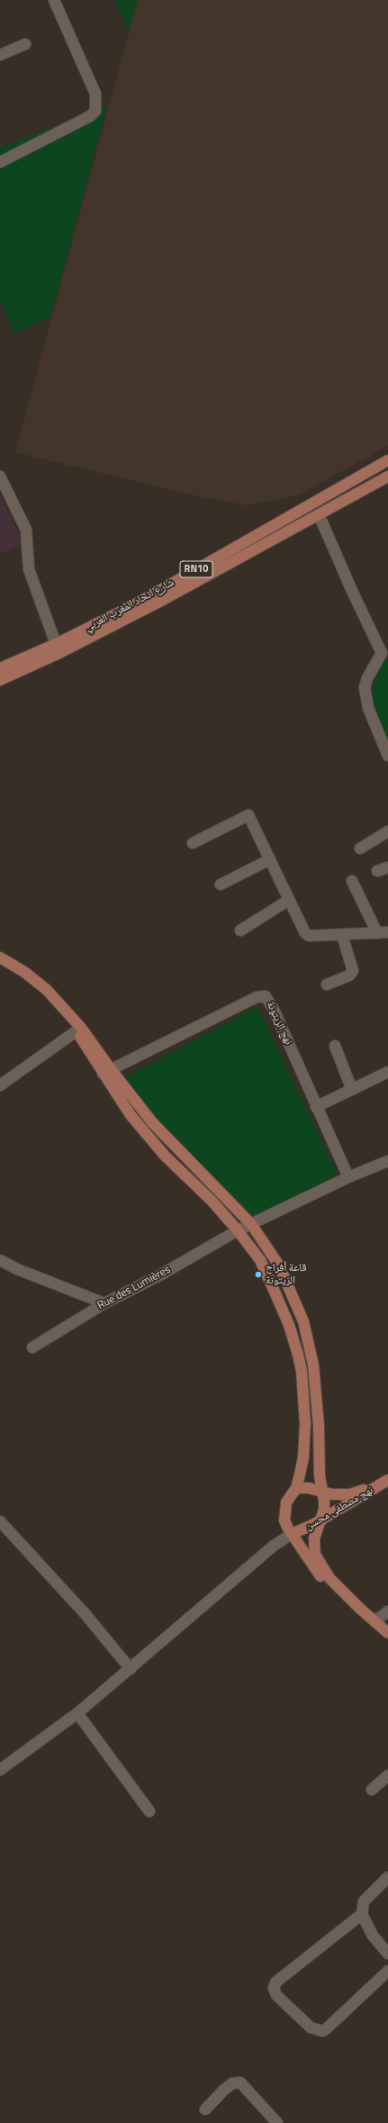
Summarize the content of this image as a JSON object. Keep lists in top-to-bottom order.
{
  "streets": {
    "main road": ["RN10", "شارع اتحاد المغرب العربي", "نهج مصطفى محسن"],
    "street": ["نهج الزيتونة", "Rue des Lumières"]
  },
  "crossings": [
    ["نهج الزيتونة", "Rue des Lumières"]
  ],
  "places": ["قاعة أفراح الزيتونة"]
}
